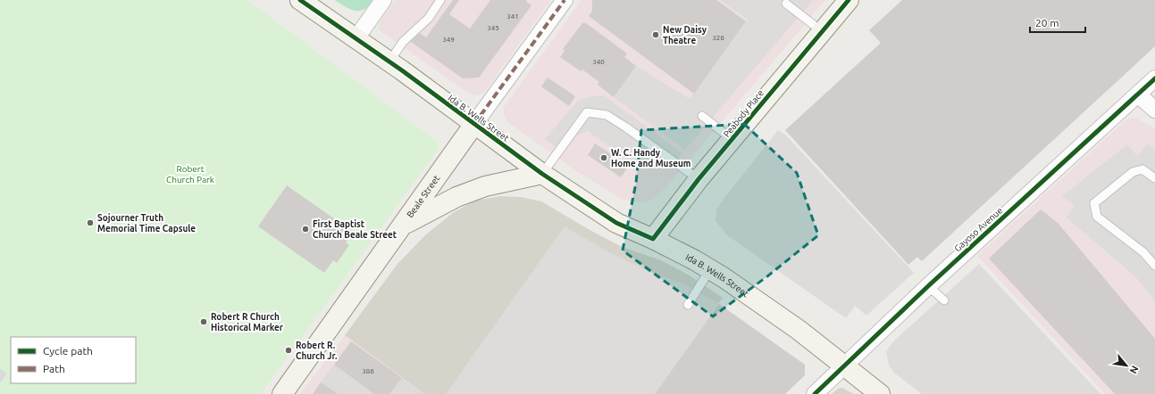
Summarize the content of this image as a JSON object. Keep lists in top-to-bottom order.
{
  "streets": {
    "street": [
      "Peabody Place",
      "Ida B. Wells Street",
      "Beale Street",
      "Gayoso Avenue"
    ]
  },
  "crossings": [
    ["Peabody Place", "Ida B. Wells Street"],
    ["Ida B. Wells Street", "Beale Street"],
    ["Ida B. Wells Street", "Gayoso Avenue"]
  ],
  "parks": ["Robert Church Park"],
  "places": [
    "New Daisy Theatre",
    "W. C. Handy Home and Museum",
    "Sojourner Truth Memorial Time Capsule",
    "First Baptist Church Beale Street",
    "Robert R Church Historical Marker",
    "Robert R. Church Jr."
  ],
  "house_numbers": [
    "341",
    "345",
    "326",
    "349",
    "340",
    "386"
  ],
  "legend": ["Cycle path", "Path"],
  "scale_bar": "20 m",
  "north": "bottom right"
}
